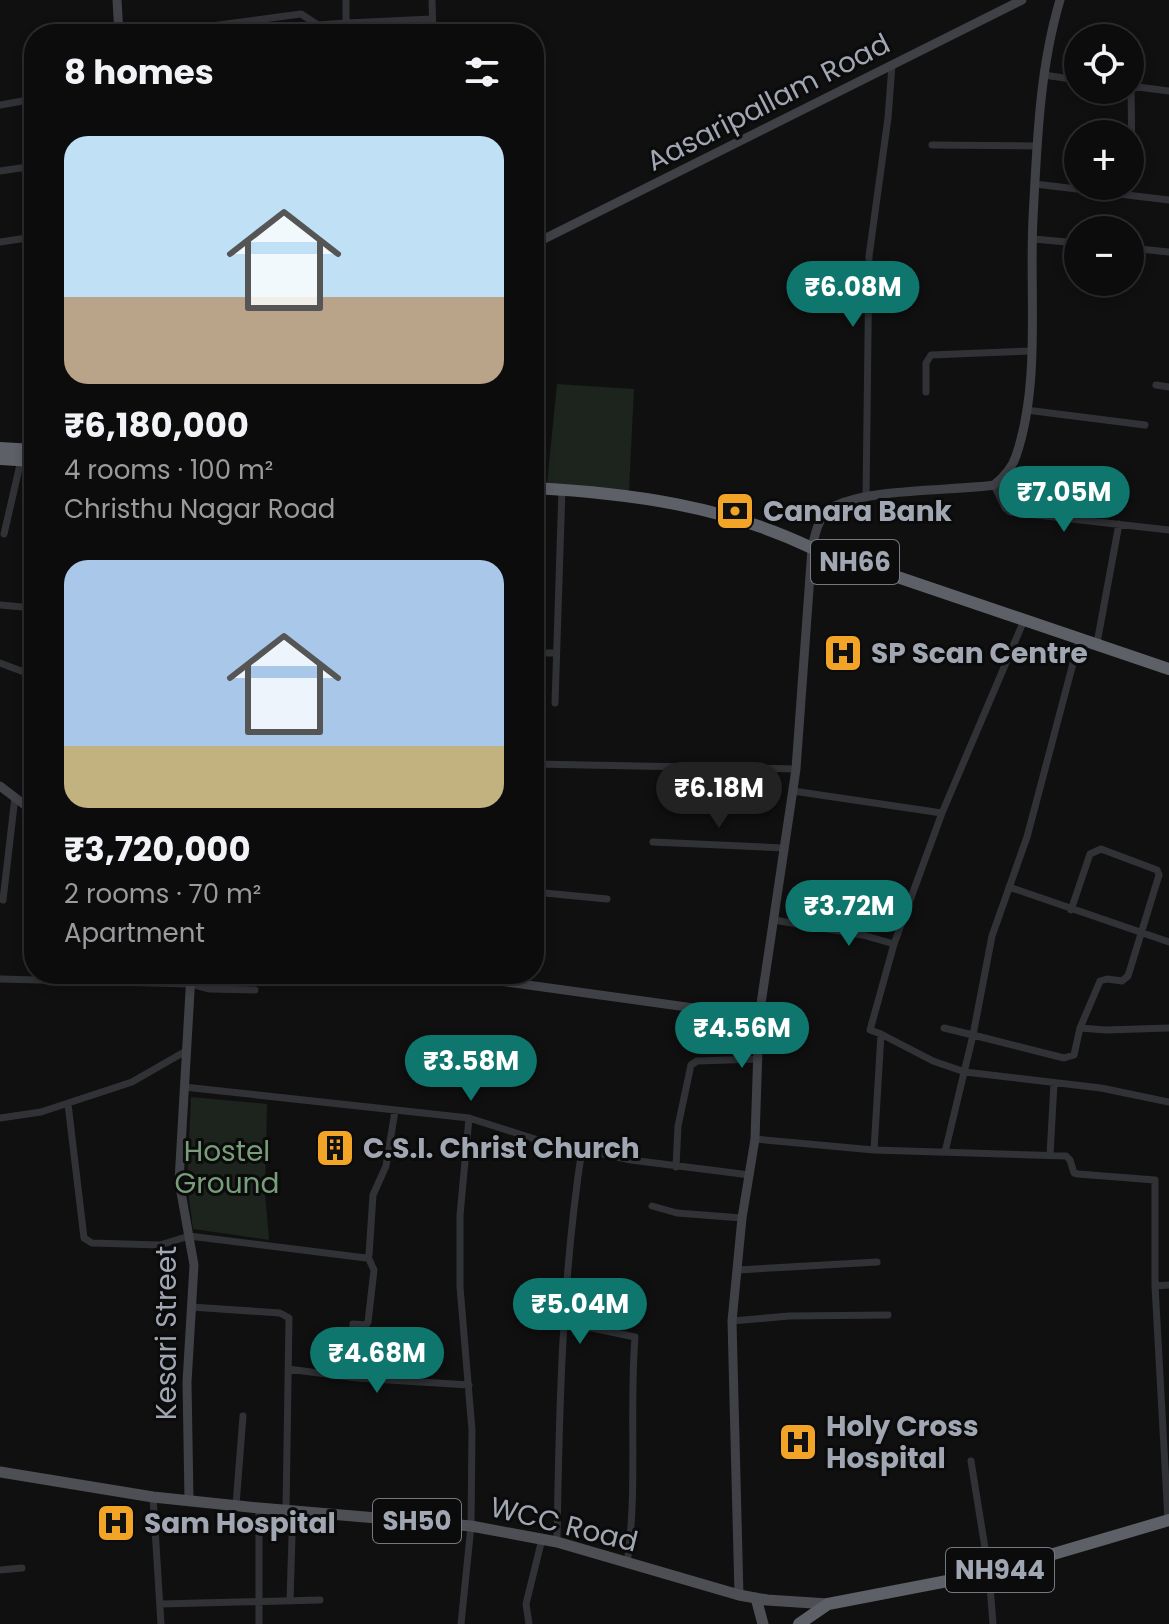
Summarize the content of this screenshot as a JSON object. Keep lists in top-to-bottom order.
{
  "streets": {
    "highway": ["NH66", "NH944"],
    "main road": ["SH50", "WCC Road"],
    "street": ["Aasaripallam Road", "Kesari Street"]
  },
  "crossings": [
    ["Kesari Street", "WCC Road"],
    ["WCC Road", "NH944"]
  ],
  "parks": ["Hostel Ground"],
  "places": {
    "bank": ["Canara Bank"],
    "hospital": ["SP Scan Centre", "Holy Cross Hospital", "Sam Hospital"],
    "building": ["C.S.I. Christ Church"]
  },
  "page": {
    "map_buttons": ["+", "−"],
    "heading": "8 homes",
    "list": [
      {
        "name": "₹6,180,000",
        "note": "4 rooms · 100 m² · Christhu Nagar Road"
      },
      {
        "name": "₹3,720,000",
        "note": "2 rooms · 70 m² · Apartment"
      }
    ],
    "price": [
      "₹6.08M",
      "₹7.05M",
      "₹6.18M",
      "₹3.72M",
      "₹4.56M",
      "₹3.58M",
      "₹5.04M",
      "₹4.68M"
    ]
  }
}
